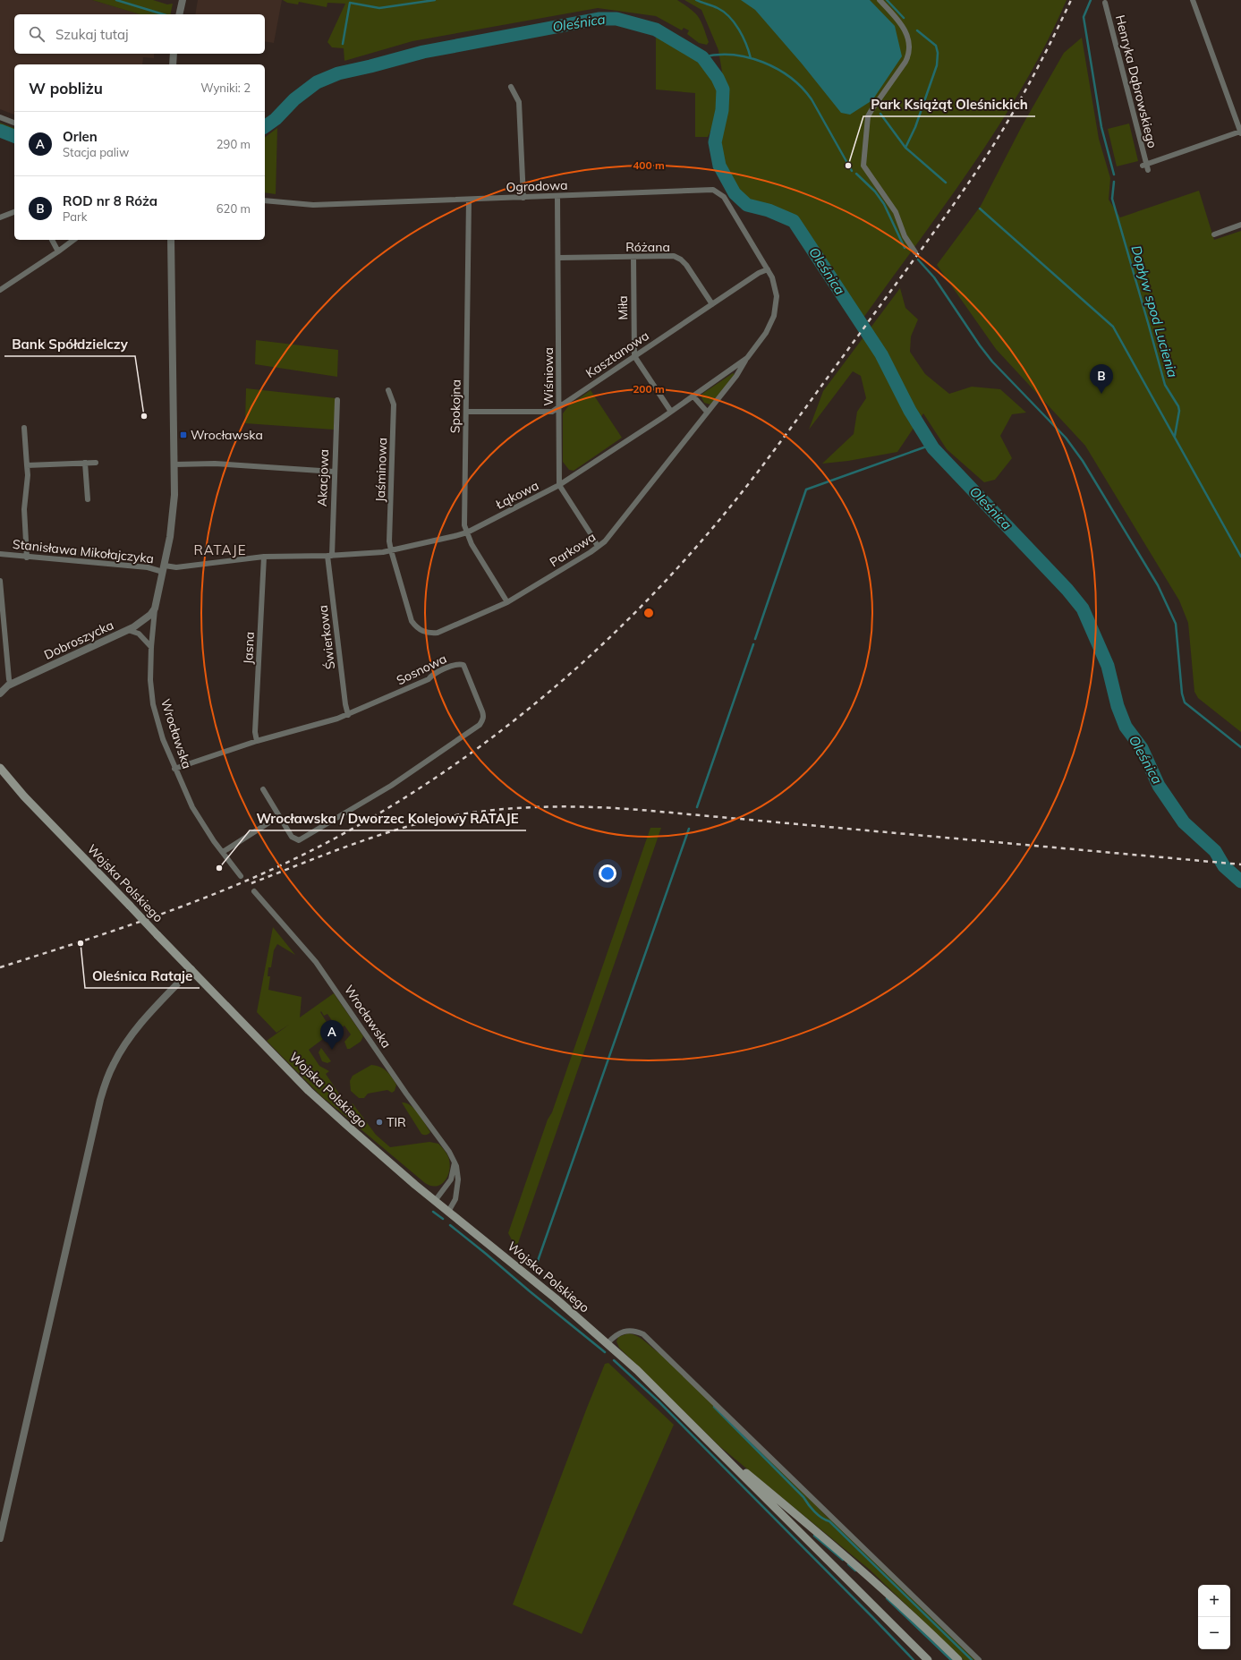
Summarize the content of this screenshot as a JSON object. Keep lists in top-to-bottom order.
{
  "streets": {
    "main road": ["Wojska Polskiego"],
    "street": [
      "Henryka Dąbrowskiego",
      "Ogrodowa",
      "Różana",
      "Miła",
      "Kasztanowa",
      "Wiśniowa",
      "Spokojna",
      "Jaśminowa",
      "Akacjowa",
      "Łąkowa",
      "Parkowa",
      "Stanisława Mikołajczyka",
      "Świerkowa",
      "Dobroszycka",
      "Jasna",
      "Sosnowa",
      "Wrocławska"
    ]
  },
  "crossings": [
    ["Ogrodowa", "Kasztanowa"],
    ["Ogrodowa", "Wiśniowa"],
    ["Ogrodowa", "Spokojna"],
    ["Ogrodowa", "Łąkowa"],
    ["Różana", "Miła"],
    ["Różana", "Kasztanowa"],
    ["Różana", "Wiśniowa"],
    ["Miła", "Kasztanowa"],
    ["Kasztanowa", "Wiśniowa"],
    ["Kasztanowa", "Spokojna"],
    ["Kasztanowa", "Łąkowa"],
    ["Wiśniowa", "Łąkowa"],
    ["Spokojna", "Łąkowa"],
    ["Spokojna", "Parkowa"],
    ["Jaśminowa", "Łąkowa"],
    ["Jaśminowa", "Parkowa"],
    ["Akacjowa", "Łąkowa"],
    ["Akacjowa", "Świerkowa"],
    ["Łąkowa", "Parkowa"],
    ["Łąkowa", "Stanisława Mikołajczyka"],
    ["Łąkowa", "Świerkowa"],
    ["Łąkowa", "Jasna"],
    ["Łąkowa", "Wrocławska"],
    ["Stanisława Mikołajczyka", "Wrocławska"],
    ["Świerkowa", "Sosnowa"],
    ["Dobroszycka", "Wrocławska"],
    ["Jasna", "Sosnowa"],
    ["Sosnowa", "Wrocławska"],
    ["Wrocławska", "Wojska Polskiego"]
  ],
  "districts": ["RATAJE"],
  "water": ["Oleśnica", "Dopływ spod Lucienia"],
  "places": {
    "other": [
      "Park Książąt Oleśnickich",
      "Bank Spółdzielczy",
      "Wrocławska / Dworzec Kolejowy RATAJE",
      "Oleśnica Rataje",
      "TIR"
    ],
    "transit": ["Wrocławska"]
  },
  "page": {
    "search": "Szukaj tutaj",
    "heading": ["W pobliżu", "Wyniki: 2"],
    "list": [
      {
        "mark": "A",
        "name": "Orlen",
        "note": "Stacja paliw",
        "value": "290 m"
      },
      {
        "mark": "B",
        "name": "ROD nr 8 Róża",
        "note": "Park",
        "value": "620 m"
      }
    ],
    "pins": ["B", "A"],
    "map_buttons": ["+", "−"]
  },
  "rings": ["400 m", "200 m"]
}
